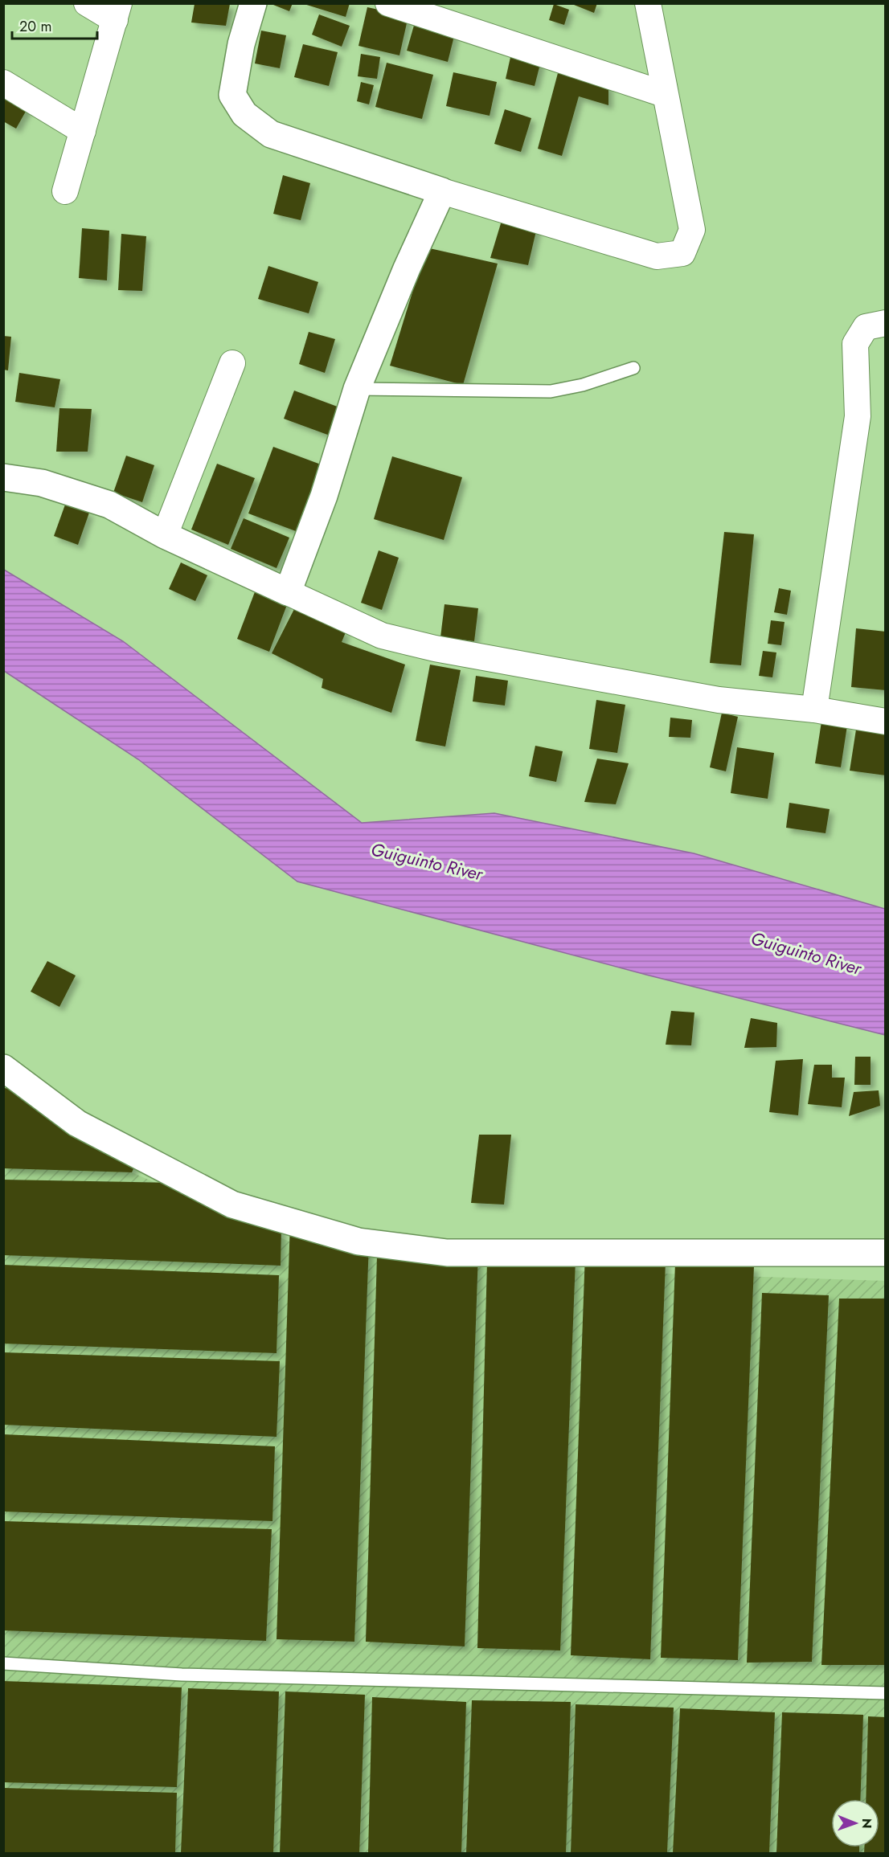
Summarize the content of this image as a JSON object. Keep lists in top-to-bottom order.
{
  "water": ["Guiguinto River"],
  "scale_bar": "20 m",
  "north": "right"
}
